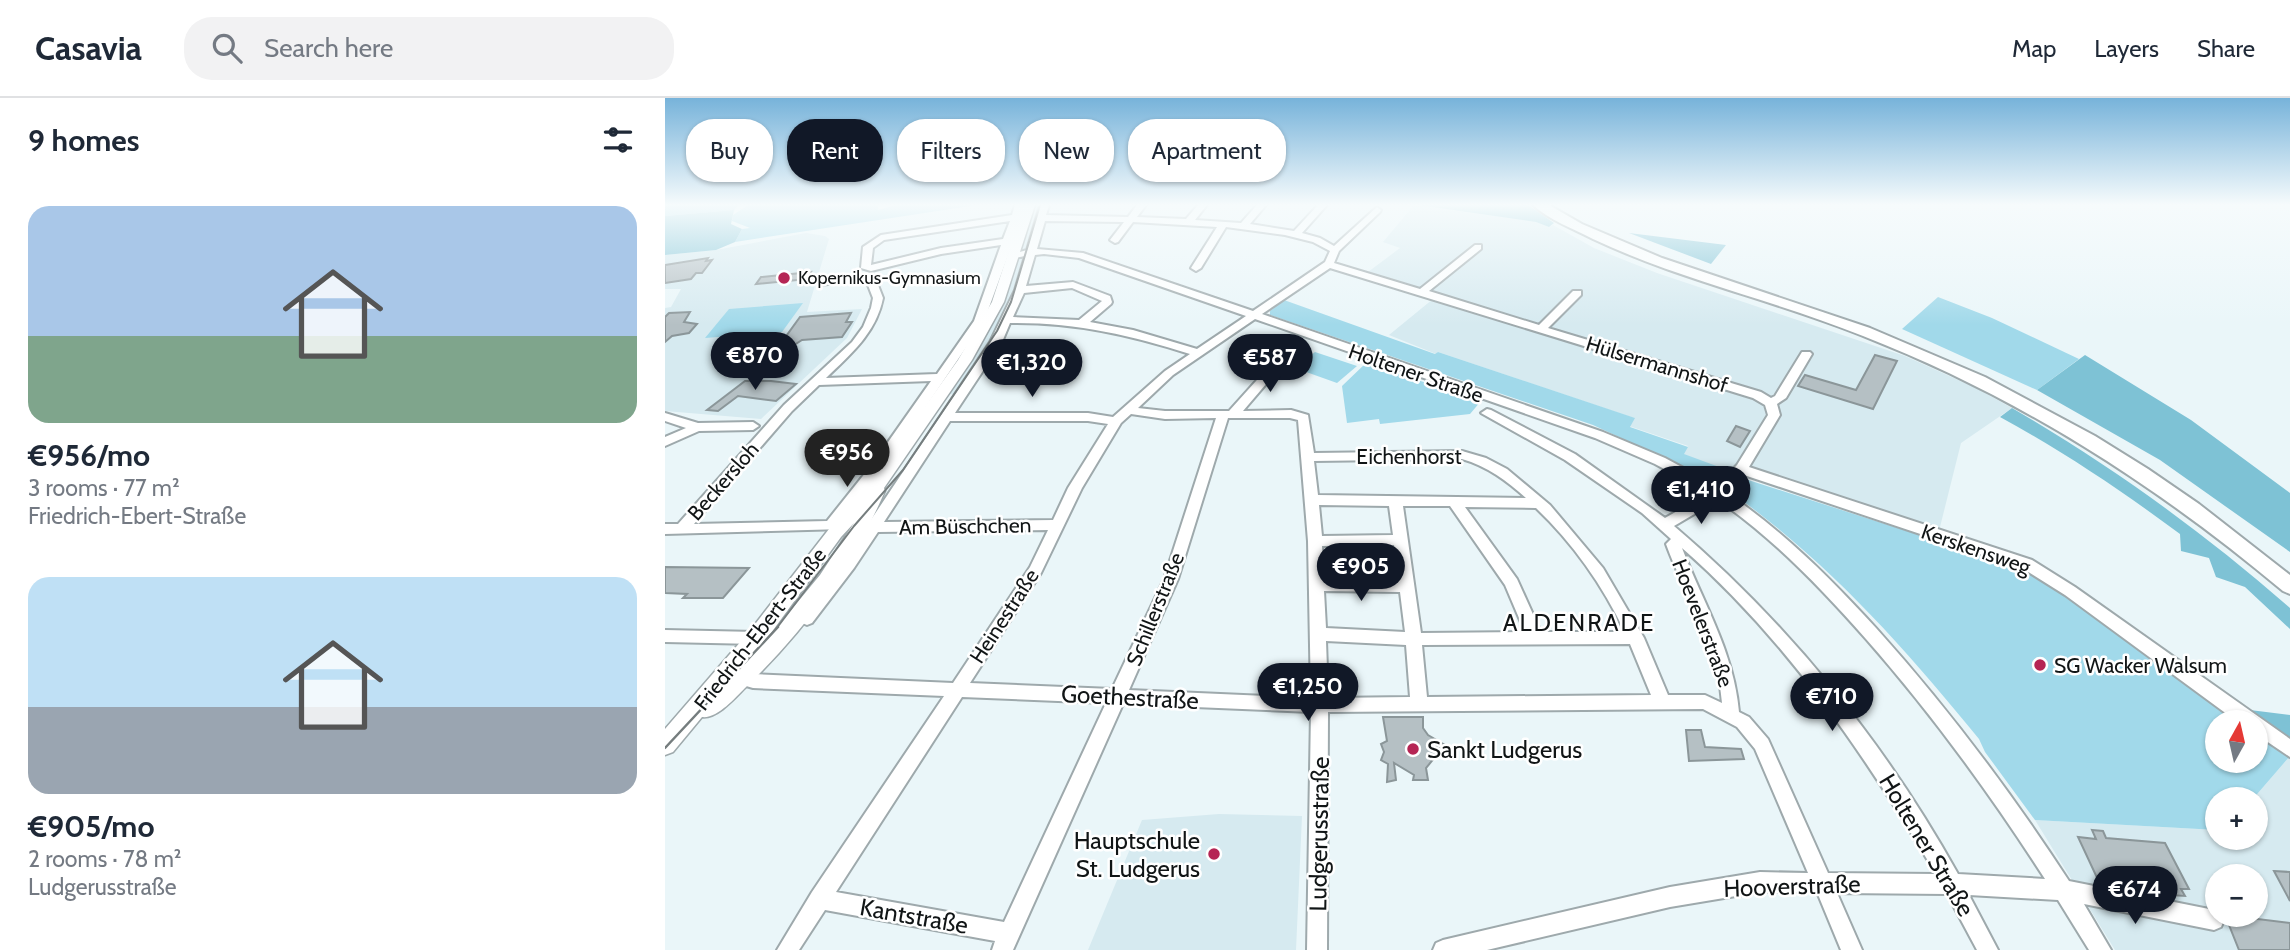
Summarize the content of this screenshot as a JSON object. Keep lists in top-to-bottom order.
{
  "streets": {
    "main road": ["Friedrich-Ebert-Straße"],
    "street": [
      "Hülsermannshof",
      "Holtener Straße",
      "Eichenhorst",
      "Beckersloh",
      "Am Büschchen",
      "Kerskensweg",
      "Schillerstraße",
      "Heinestraße",
      "Hoevelerstraße",
      "Goethestraße",
      "Ludgerusstraße",
      "Hooverstraße",
      "Kantstraße"
    ]
  },
  "crossings": [
    ["Hülsermannshof", "Heinestraße"],
    ["Holtener Straße", "Heinestraße"],
    ["Holtener Straße", "Hoevelerstraße"],
    ["Holtener Straße", "Friedrich-Ebert-Straße"],
    ["Holtener Straße", "Hooverstraße"],
    ["Eichenhorst", "Hoevelerstraße"],
    ["Eichenhorst", "Goethestraße"],
    ["Eichenhorst", "Ludgerusstraße"],
    ["Beckersloh", "Am Büschchen"],
    ["Am Büschchen", "Heinestraße"],
    ["Am Büschchen", "Friedrich-Ebert-Straße"],
    ["Schillerstraße", "Goethestraße"],
    ["Schillerstraße", "Ludgerusstraße"],
    ["Schillerstraße", "Kantstraße"],
    ["Heinestraße", "Goethestraße"],
    ["Heinestraße", "Ludgerusstraße"],
    ["Heinestraße", "Kantstraße"],
    ["Hoevelerstraße", "Goethestraße"],
    ["Hoevelerstraße", "Hooverstraße"],
    ["Friedrich-Ebert-Straße", "Goethestraße"],
    ["Goethestraße", "Ludgerusstraße"]
  ],
  "districts": ["ALDENRADE"],
  "places": [
    "Kopernikus-Gymnasium",
    "SG Wacker Walsum",
    "Sankt Ludgerus",
    "Hauptschule St. Ludgerus"
  ],
  "north": "top",
  "page": {
    "header": "Casavia",
    "search": "Search here",
    "nav": ["Map", "Layers", "Share"],
    "heading": "9 homes",
    "chip": [
      "Buy",
      "Rent",
      "Filters",
      "New",
      "Apartment"
    ],
    "list": [
      {
        "name": "€956/mo",
        "note": "3 rooms · 77 m² · Friedrich-Ebert-Straße"
      },
      {
        "name": "€905/mo",
        "note": "2 rooms · 78 m² · Ludgerusstraße"
      }
    ],
    "price": [
      "€870",
      "€587",
      "€1,320",
      "€956",
      "€1,410",
      "€905",
      "€1,250",
      "€710",
      "€674"
    ],
    "map_buttons": ["+", "−"]
  }
}
